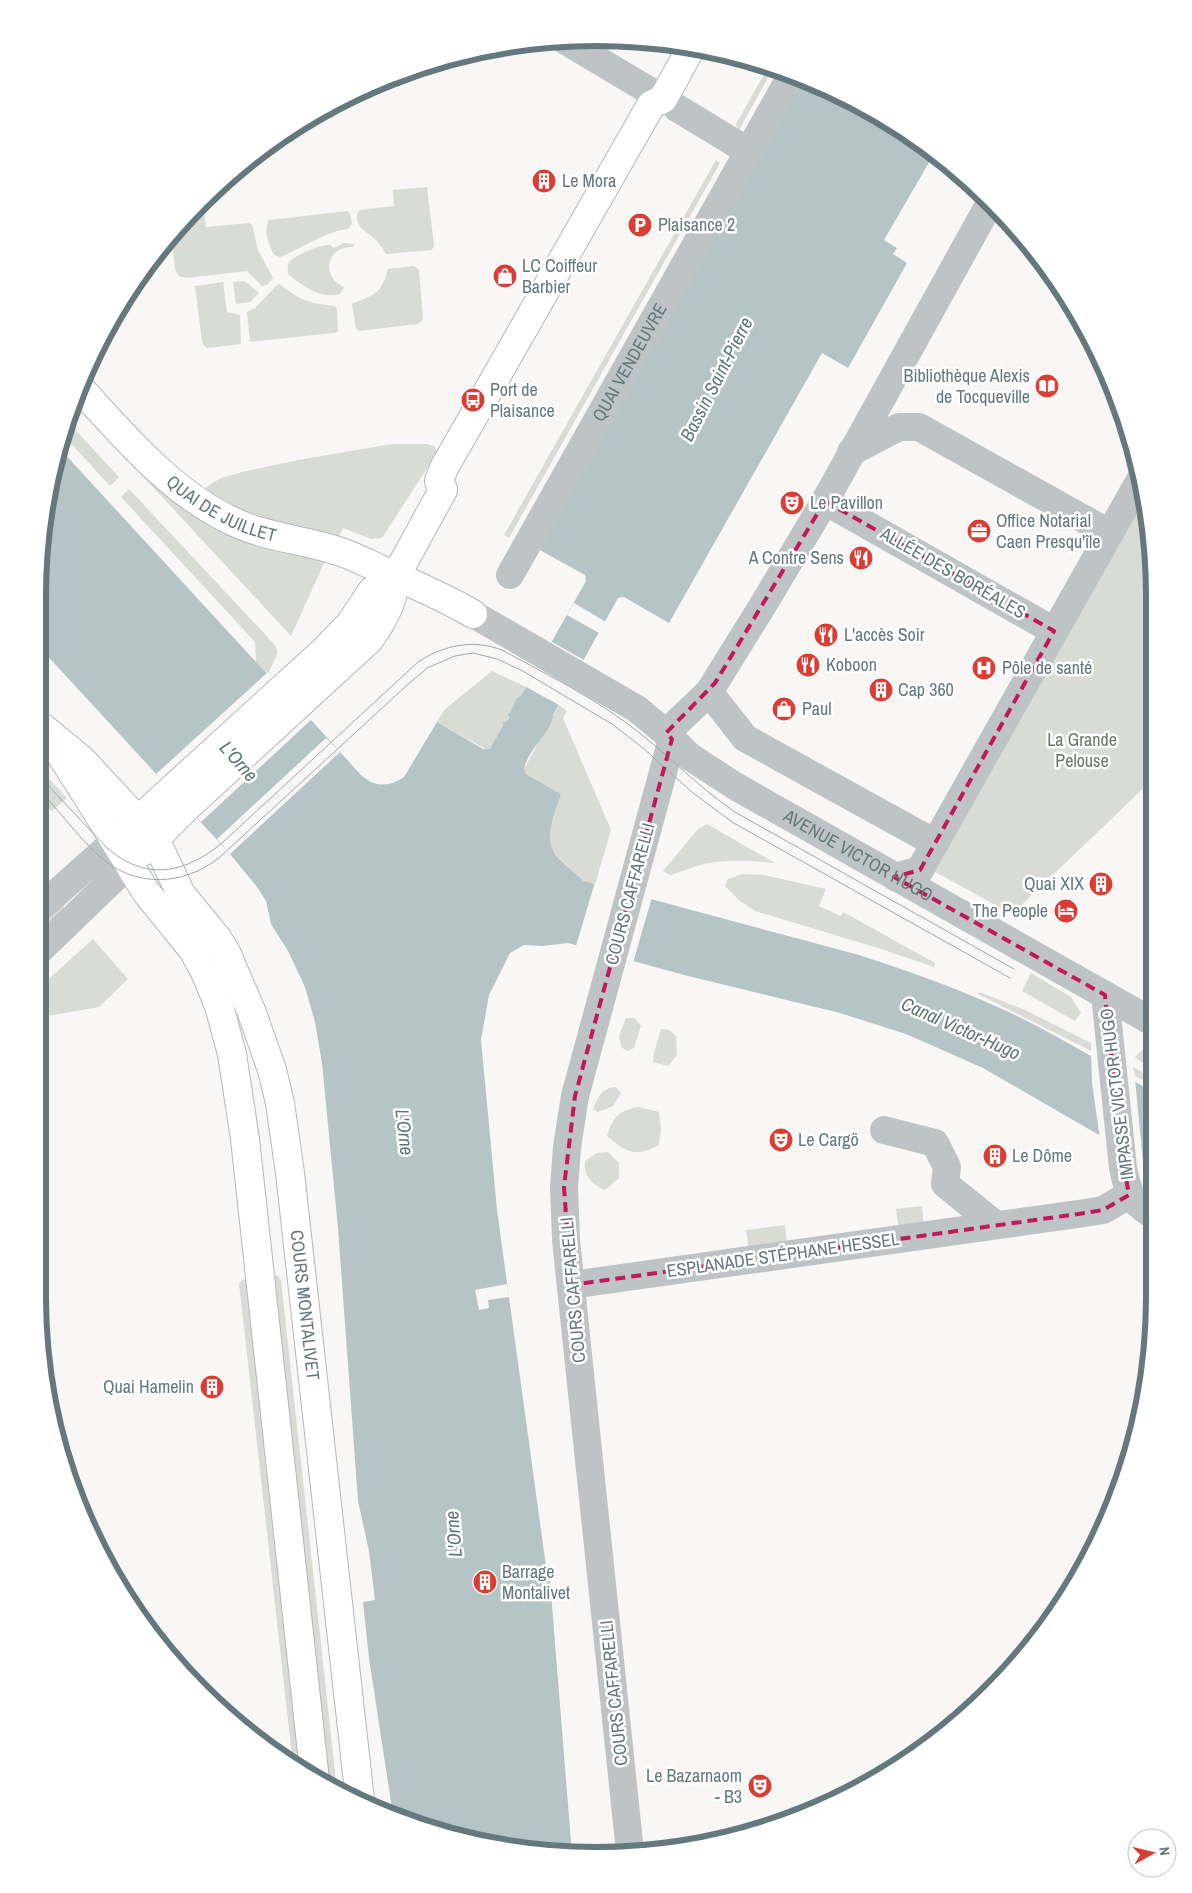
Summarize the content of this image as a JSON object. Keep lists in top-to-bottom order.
{
  "streets": {
    "main road": ["QUAI DE JUILLET", "COURS MONTALIVET"],
    "street": [
      "QUAI VENDEUVRE",
      "ALLÉE DES BORÉALES",
      "AVENUE VICTOR HUGO",
      "COURS CAFFARELLI",
      "IMPASSE VICTOR HUGO",
      "ESPLANADE STÉPHANE HESSEL"
    ]
  },
  "crossings": [
    ["AVENUE VICTOR HUGO", "COURS CAFFARELLI"],
    ["AVENUE VICTOR HUGO", "IMPASSE VICTOR HUGO"],
    ["COURS CAFFARELLI", "ESPLANADE STÉPHANE HESSEL"],
    ["IMPASSE VICTOR HUGO", "ESPLANADE STÉPHANE HESSEL"]
  ],
  "water": ["Bassin Saint-Pierre", "L'Orne", "Canal Victor-Hugo"],
  "parks": ["La Grande Pelouse"],
  "places": {
    "building": [
      "Le Mora",
      "Cap 360",
      "Quai XIX",
      "Le Dôme",
      "Quai Hamelin",
      "Barrage Montalivet"
    ],
    "parking": ["Plaisance 2"],
    "shop": ["LC Coiffeur Barbier", "Paul"],
    "library": ["Bibliothèque Alexis de Tocqueville"],
    "bus stop": ["Port de Plaisance"],
    "theatre": ["Le Pavillon", "Le Cargö", "Le Bazarnaom - B3"],
    "office": ["Office Notarial Caen Presqu'île"],
    "restaurant": ["A Contre Sens", "L'accès Soir", "Koboon"],
    "hospital": ["Pôle de santé"],
    "hotel": ["The People"]
  },
  "north": "right"
}
